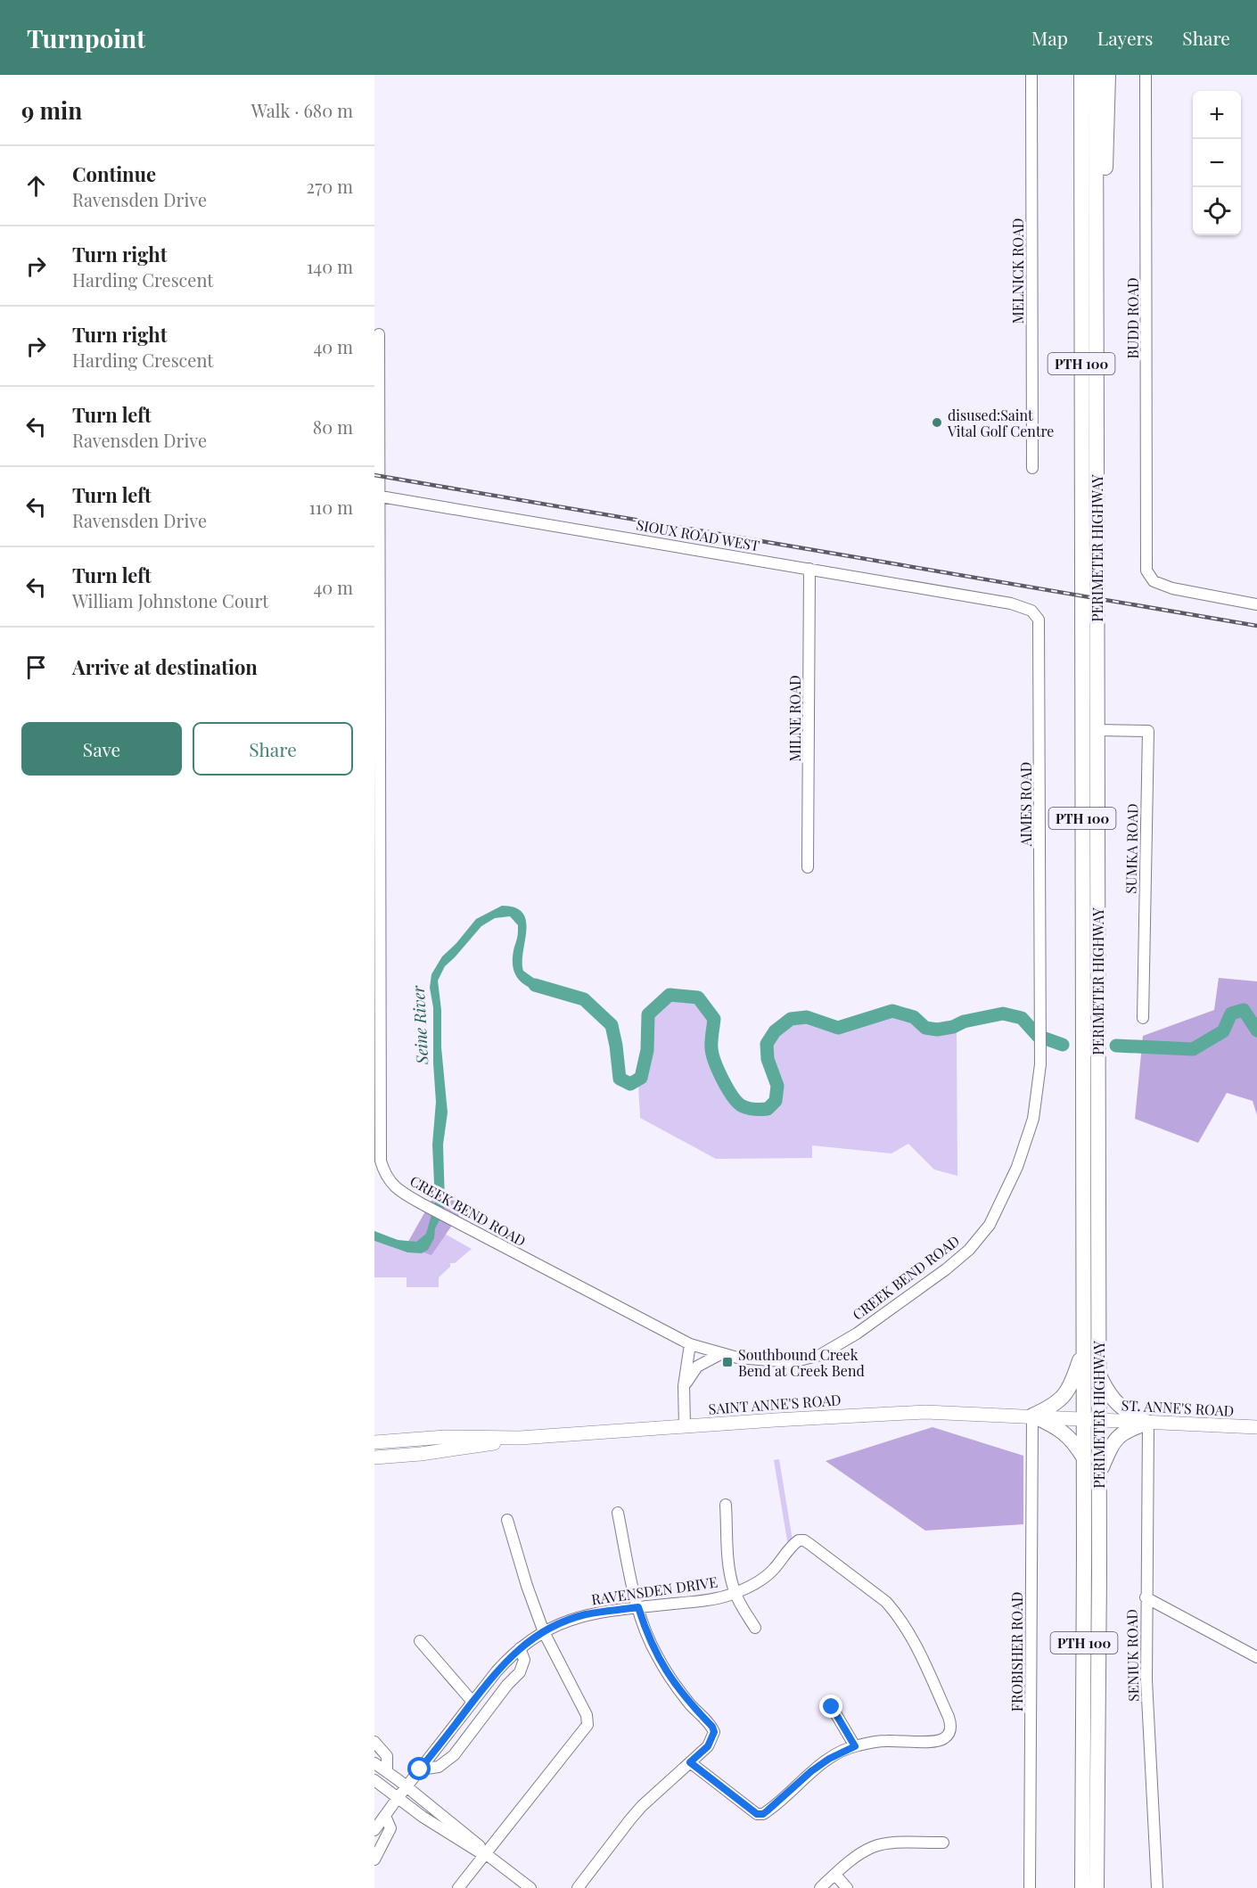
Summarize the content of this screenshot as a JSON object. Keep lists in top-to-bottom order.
{
  "streets": {
    "highway": ["PTH 100", "PERIMETER HIGHWAY"],
    "main road": ["SAINT ANNE'S ROAD", "ST. ANNE'S ROAD"],
    "street": [
      "MELNICK ROAD",
      "BUDD ROAD",
      "SIOUX ROAD WEST",
      "MILNE ROAD",
      "AIMES ROAD",
      "SUMKA ROAD",
      "CREEK BEND ROAD",
      "RAVENSDEN DRIVE",
      "FROBISHER ROAD",
      "SENIUK ROAD"
    ]
  },
  "crossings": [
    ["SIOUX ROAD WEST", "MILNE ROAD"],
    ["SIOUX ROAD WEST", "AIMES ROAD"],
    ["SIOUX ROAD WEST", "CREEK BEND ROAD"],
    ["PERIMETER HIGHWAY", "SUMKA ROAD"],
    ["PERIMETER HIGHWAY", "ST. ANNE'S ROAD"],
    ["AIMES ROAD", "CREEK BEND ROAD"],
    ["SAINT ANNE'S ROAD", "ST. ANNE'S ROAD"],
    ["SAINT ANNE'S ROAD", "FROBISHER ROAD"],
    ["ST. ANNE'S ROAD", "FROBISHER ROAD"],
    ["ST. ANNE'S ROAD", "SENIUK ROAD"]
  ],
  "water": ["Seine River"],
  "places": {
    "other": ["disused:Saint Vital Golf Centre"],
    "transit": ["Southbound Creek Bend at Creek Bend"]
  },
  "page": {
    "header": "Turnpoint",
    "nav": ["Map", "Layers", "Share"],
    "heading": ["9 min", "Walk · 680 m"],
    "map_buttons": ["+", "−"],
    "list": [
      ["Continue", "Ravensden Drive", "270 m"],
      ["Turn right", "Harding Crescent", "140 m"],
      ["Turn right", "Harding Crescent", "40 m"],
      ["Turn left", "Ravensden Drive", "80 m"],
      ["Turn left", "Ravensden Drive", "110 m"],
      ["Turn left", "William Johnstone Court", "40 m"],
      "Arrive at destination"
    ],
    "buttons": ["Save", "Share"]
  }
}
